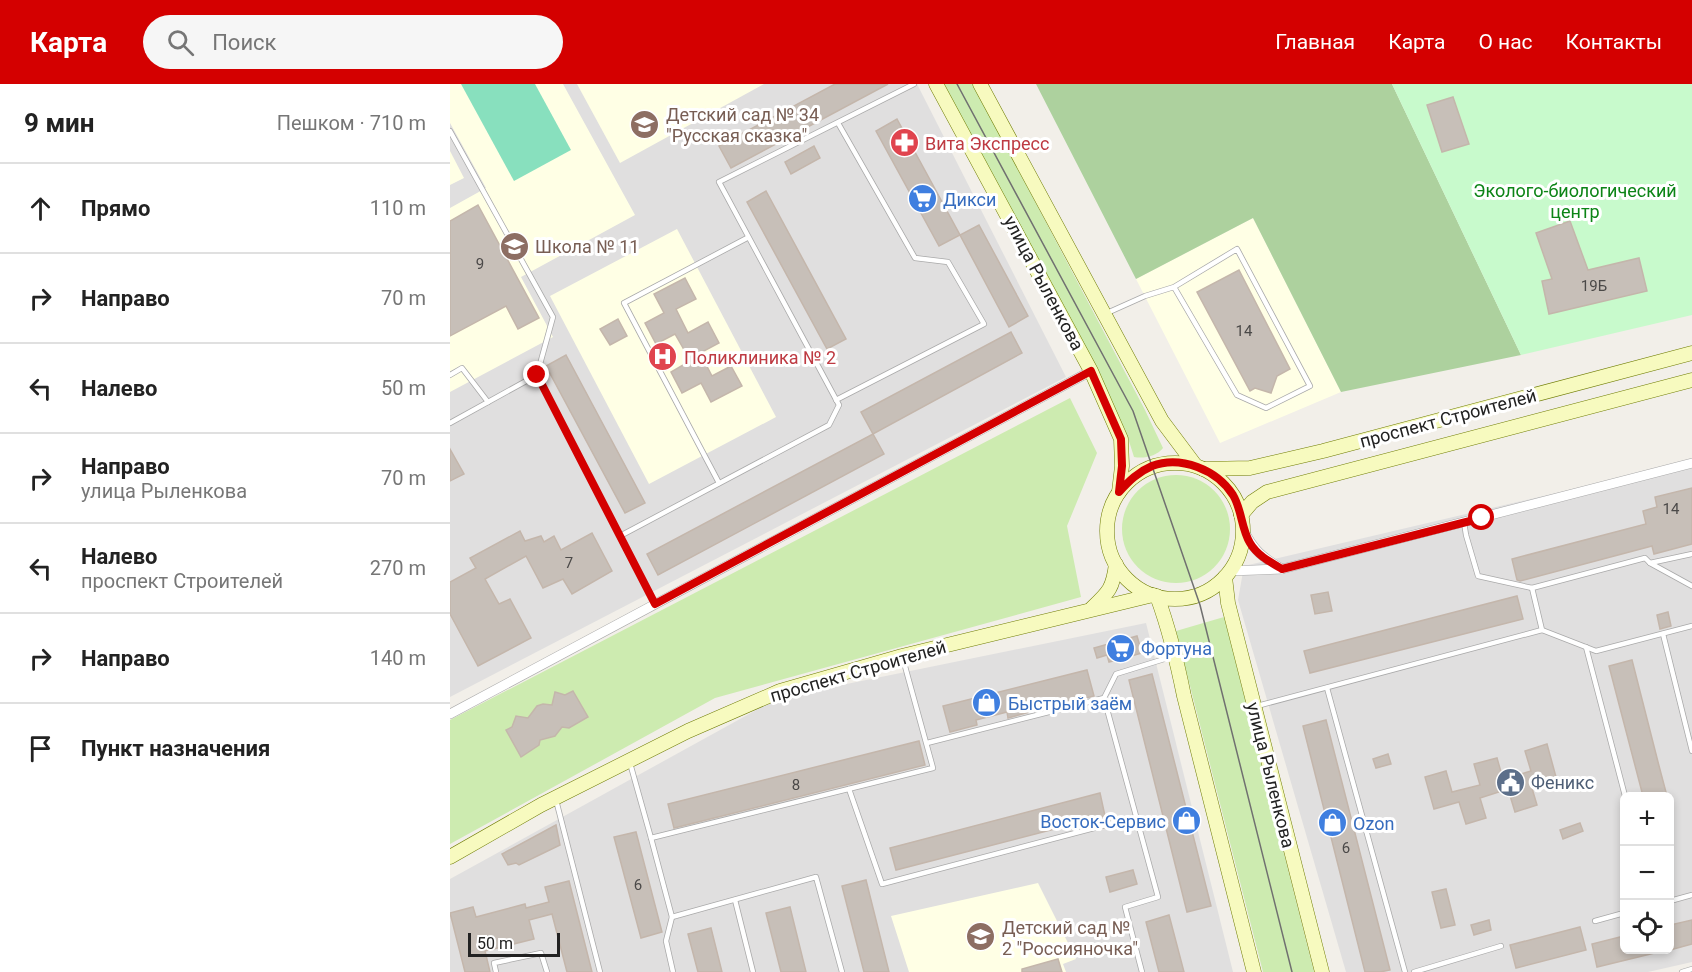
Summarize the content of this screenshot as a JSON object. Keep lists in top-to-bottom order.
{
  "streets": {
    "main road": ["улица Рыленкова", "проспект Строителей"]
  },
  "crossings": [
    ["улица Рыленкова", "проспект Строителей"]
  ],
  "parks": ["Эколого-биологический центр"],
  "places": {
    "school or university": ["Детский сад № 34 \"Русская сказка\"", "Школа № 11", "Детский сад № 2 \"Россияночка\""],
    "pharmacy": ["Вита Экспресс"],
    "supermarket": ["Дикси", "Фортуна"],
    "hospital": ["Поликлиника № 2"],
    "shop": ["Быстрый заём", "Восток-Сервис", "Ozon"],
    "public building": ["Феникс"]
  },
  "house_numbers": [
    "9",
    "19Б",
    "14",
    "14",
    "7",
    "8",
    "6",
    "6"
  ],
  "scale_bar": "50 m",
  "page": {
    "header": "Карта",
    "search": "Поиск",
    "nav": [
      "Главная",
      "Карта",
      "О нас",
      "Контакты"
    ],
    "heading": ["9 мин", "Пешком · 710 m"],
    "list": [
      ["Прямо", "110 m"],
      ["Направо", "70 m"],
      ["Налево", "50 m"],
      ["Направо", "улица Рыленкова", "70 m"],
      ["Налево", "проспект Строителей", "270 m"],
      ["Направо", "140 m"],
      "Пункт назначения"
    ],
    "map_buttons": ["+", "−"],
    "scale": "50 m"
  }
}
